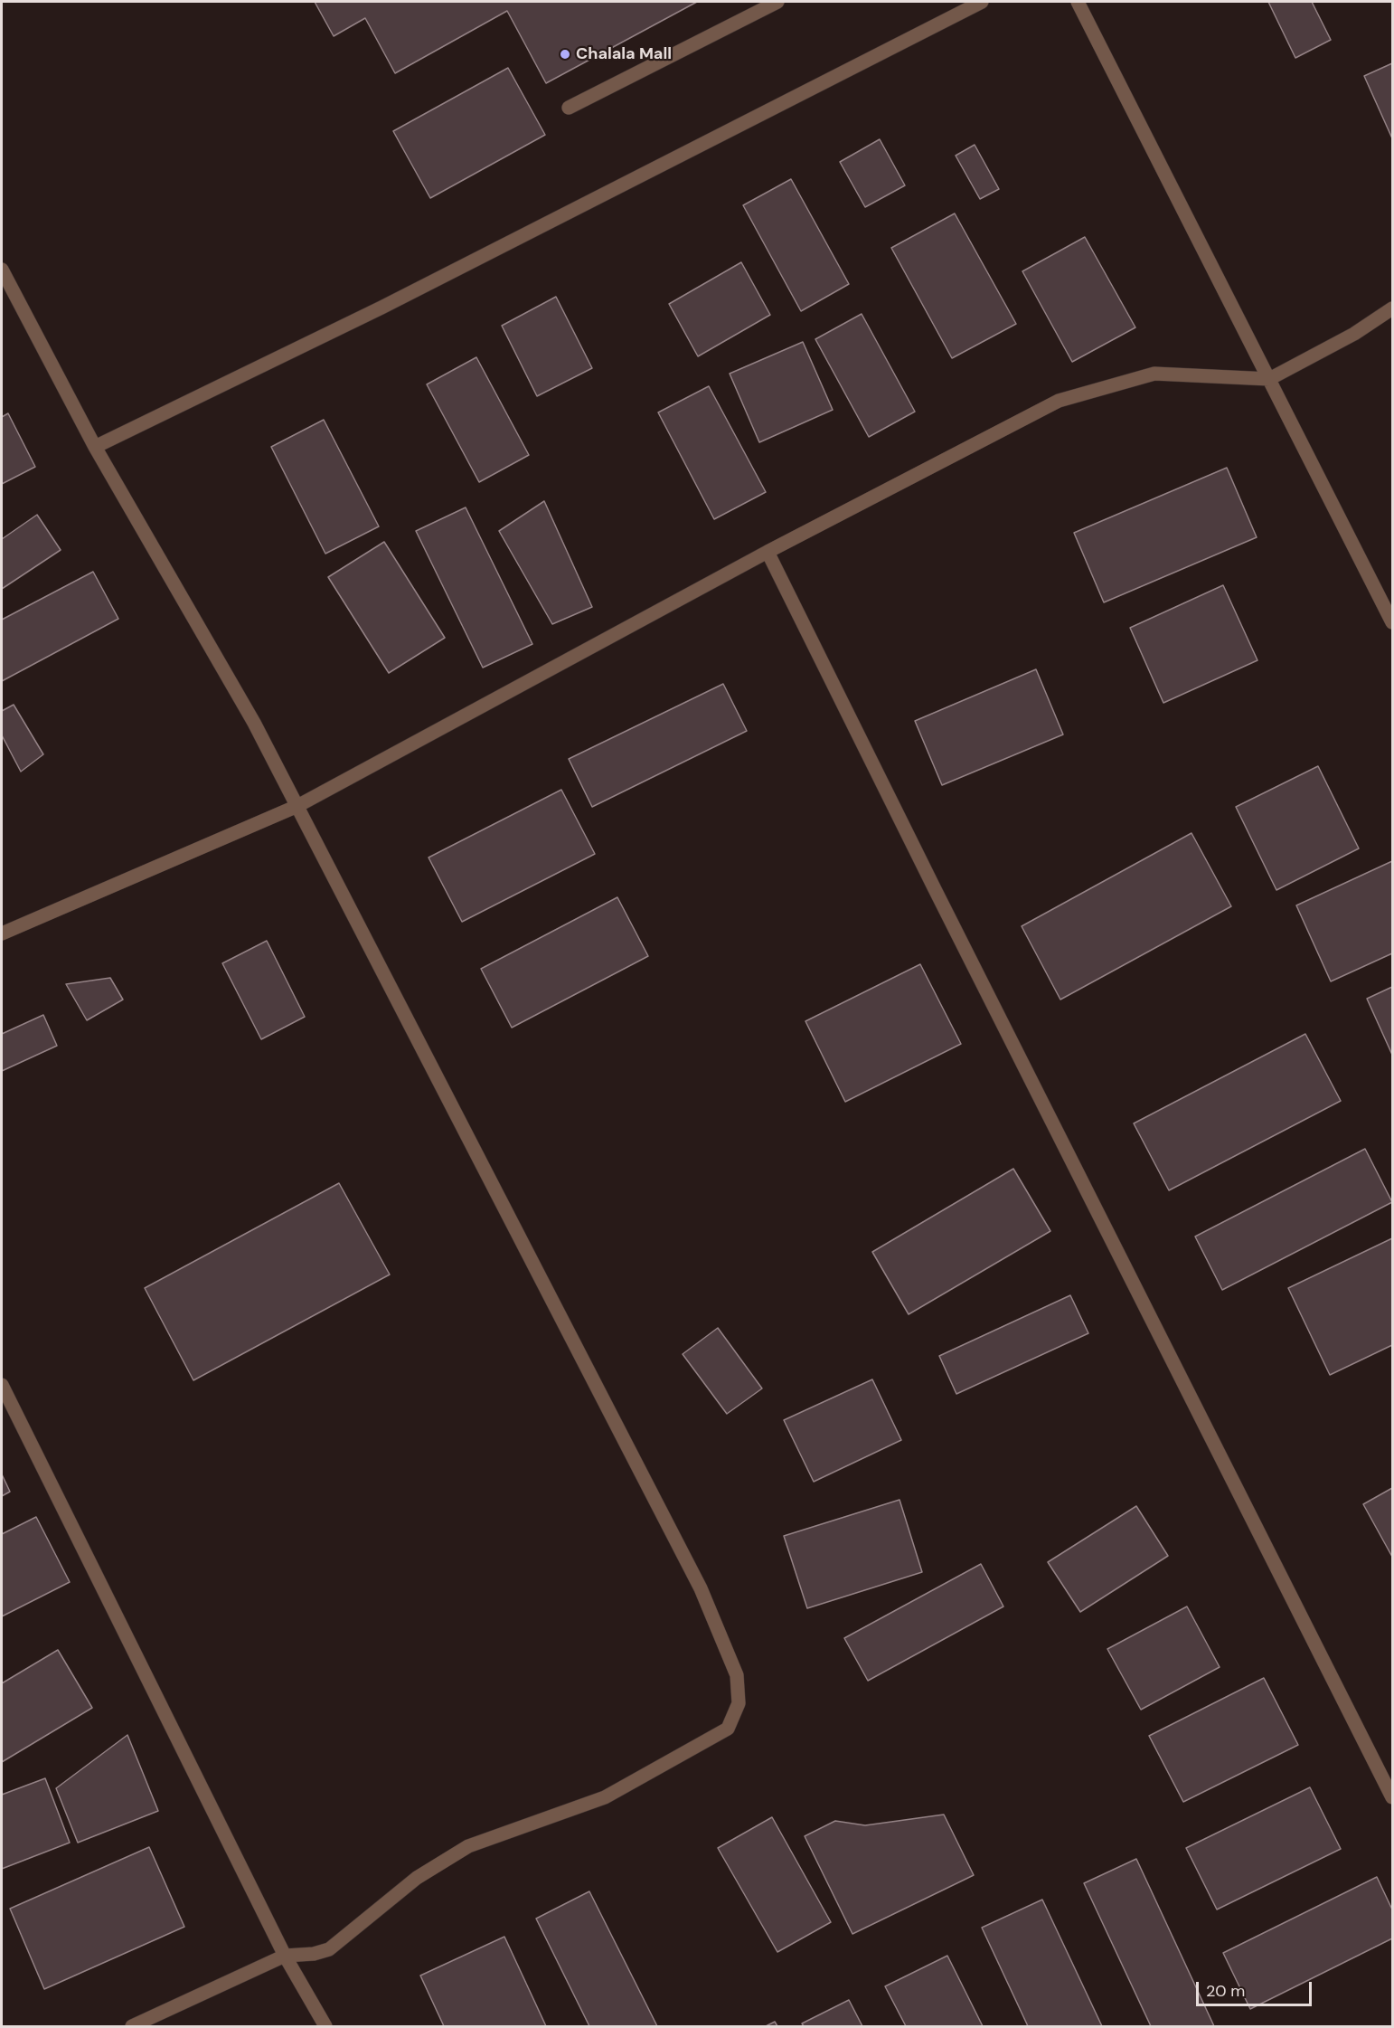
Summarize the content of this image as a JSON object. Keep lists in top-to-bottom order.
{
  "places": ["Chalala Mall"],
  "scale_bar": "20 m"
}
